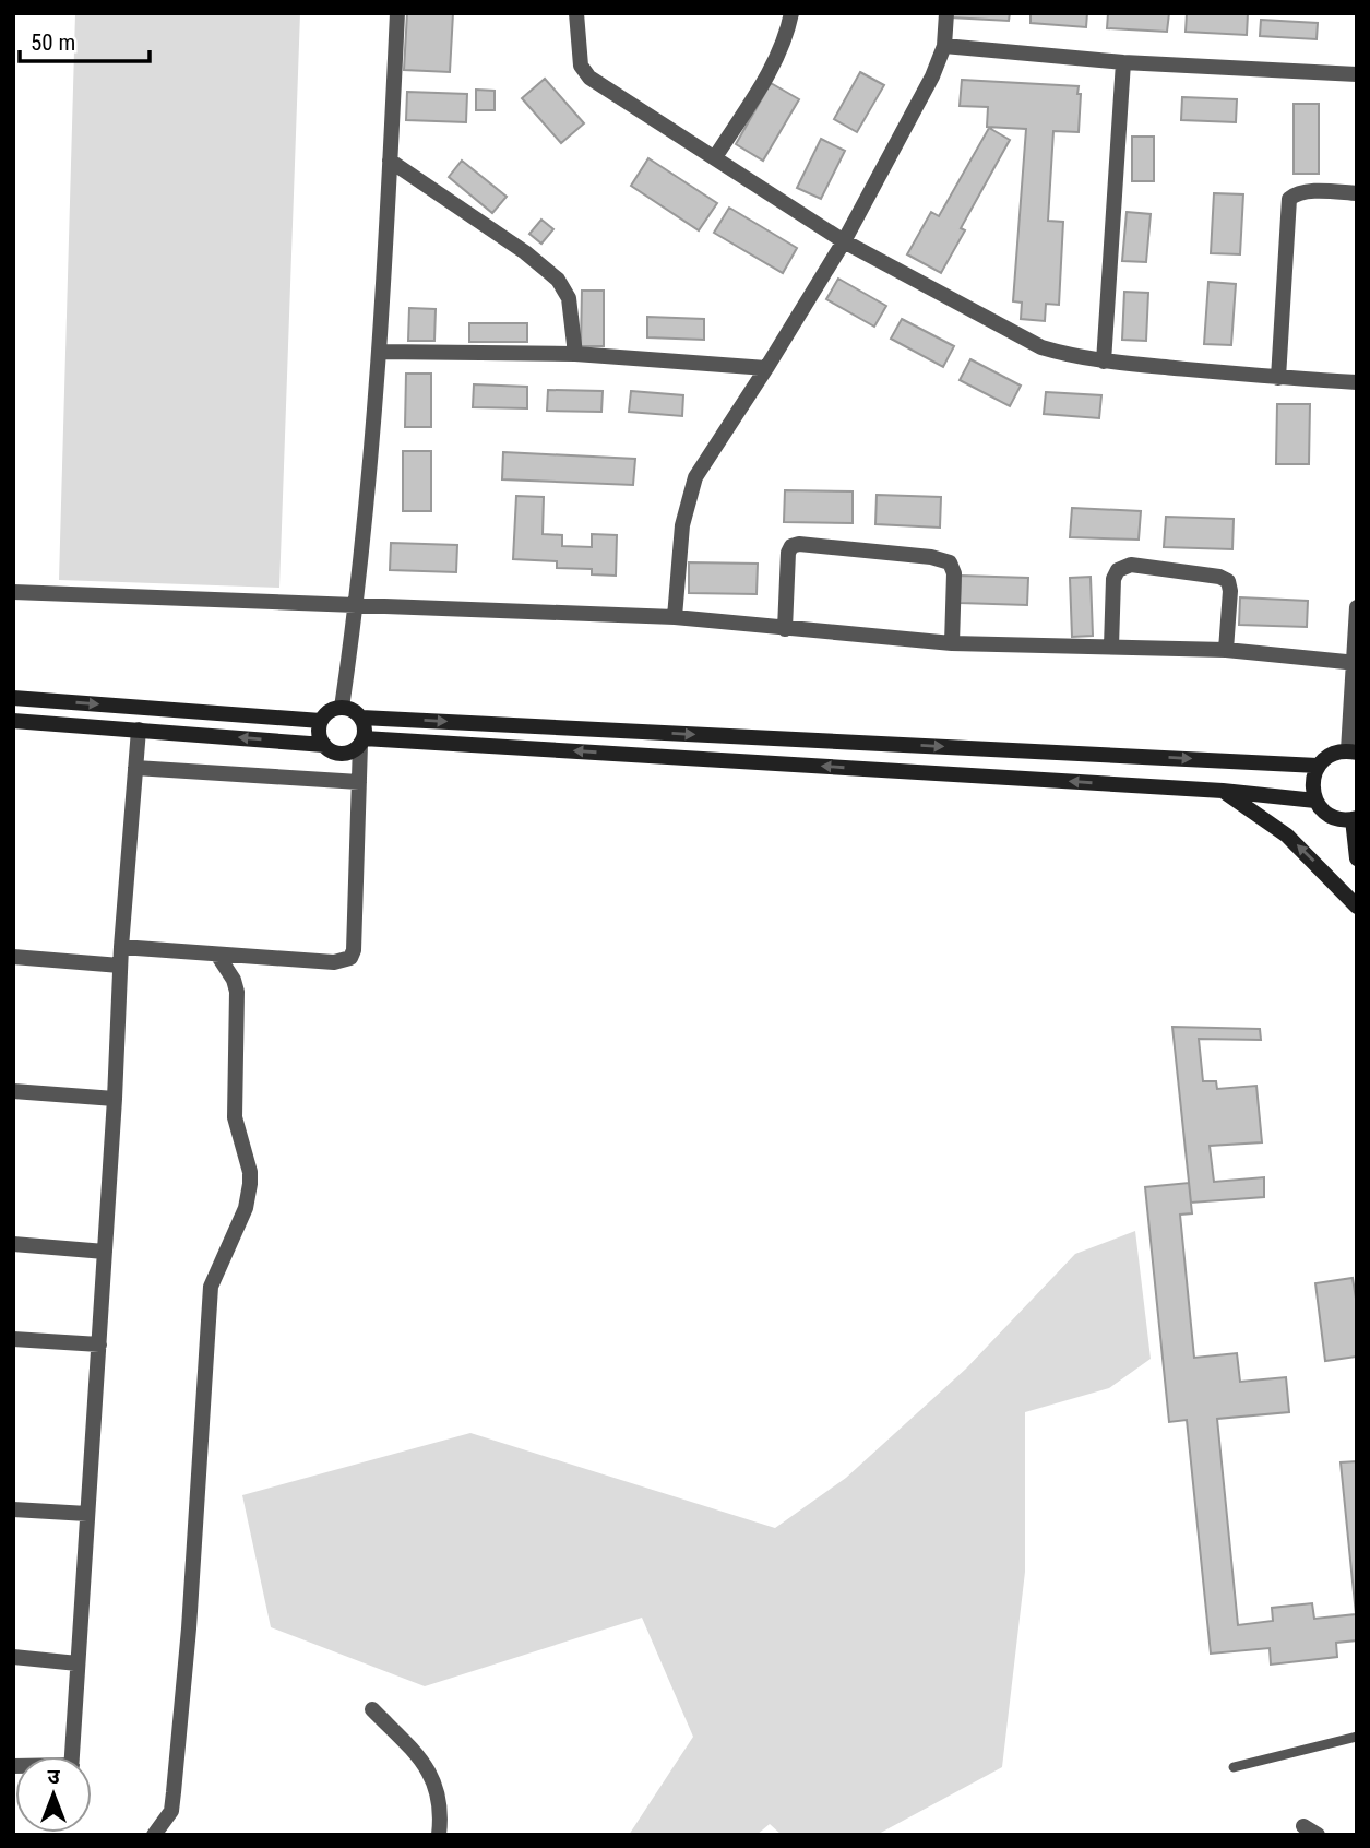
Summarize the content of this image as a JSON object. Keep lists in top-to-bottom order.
{
  "scale_bar": "50 m",
  "north": "top"
}
